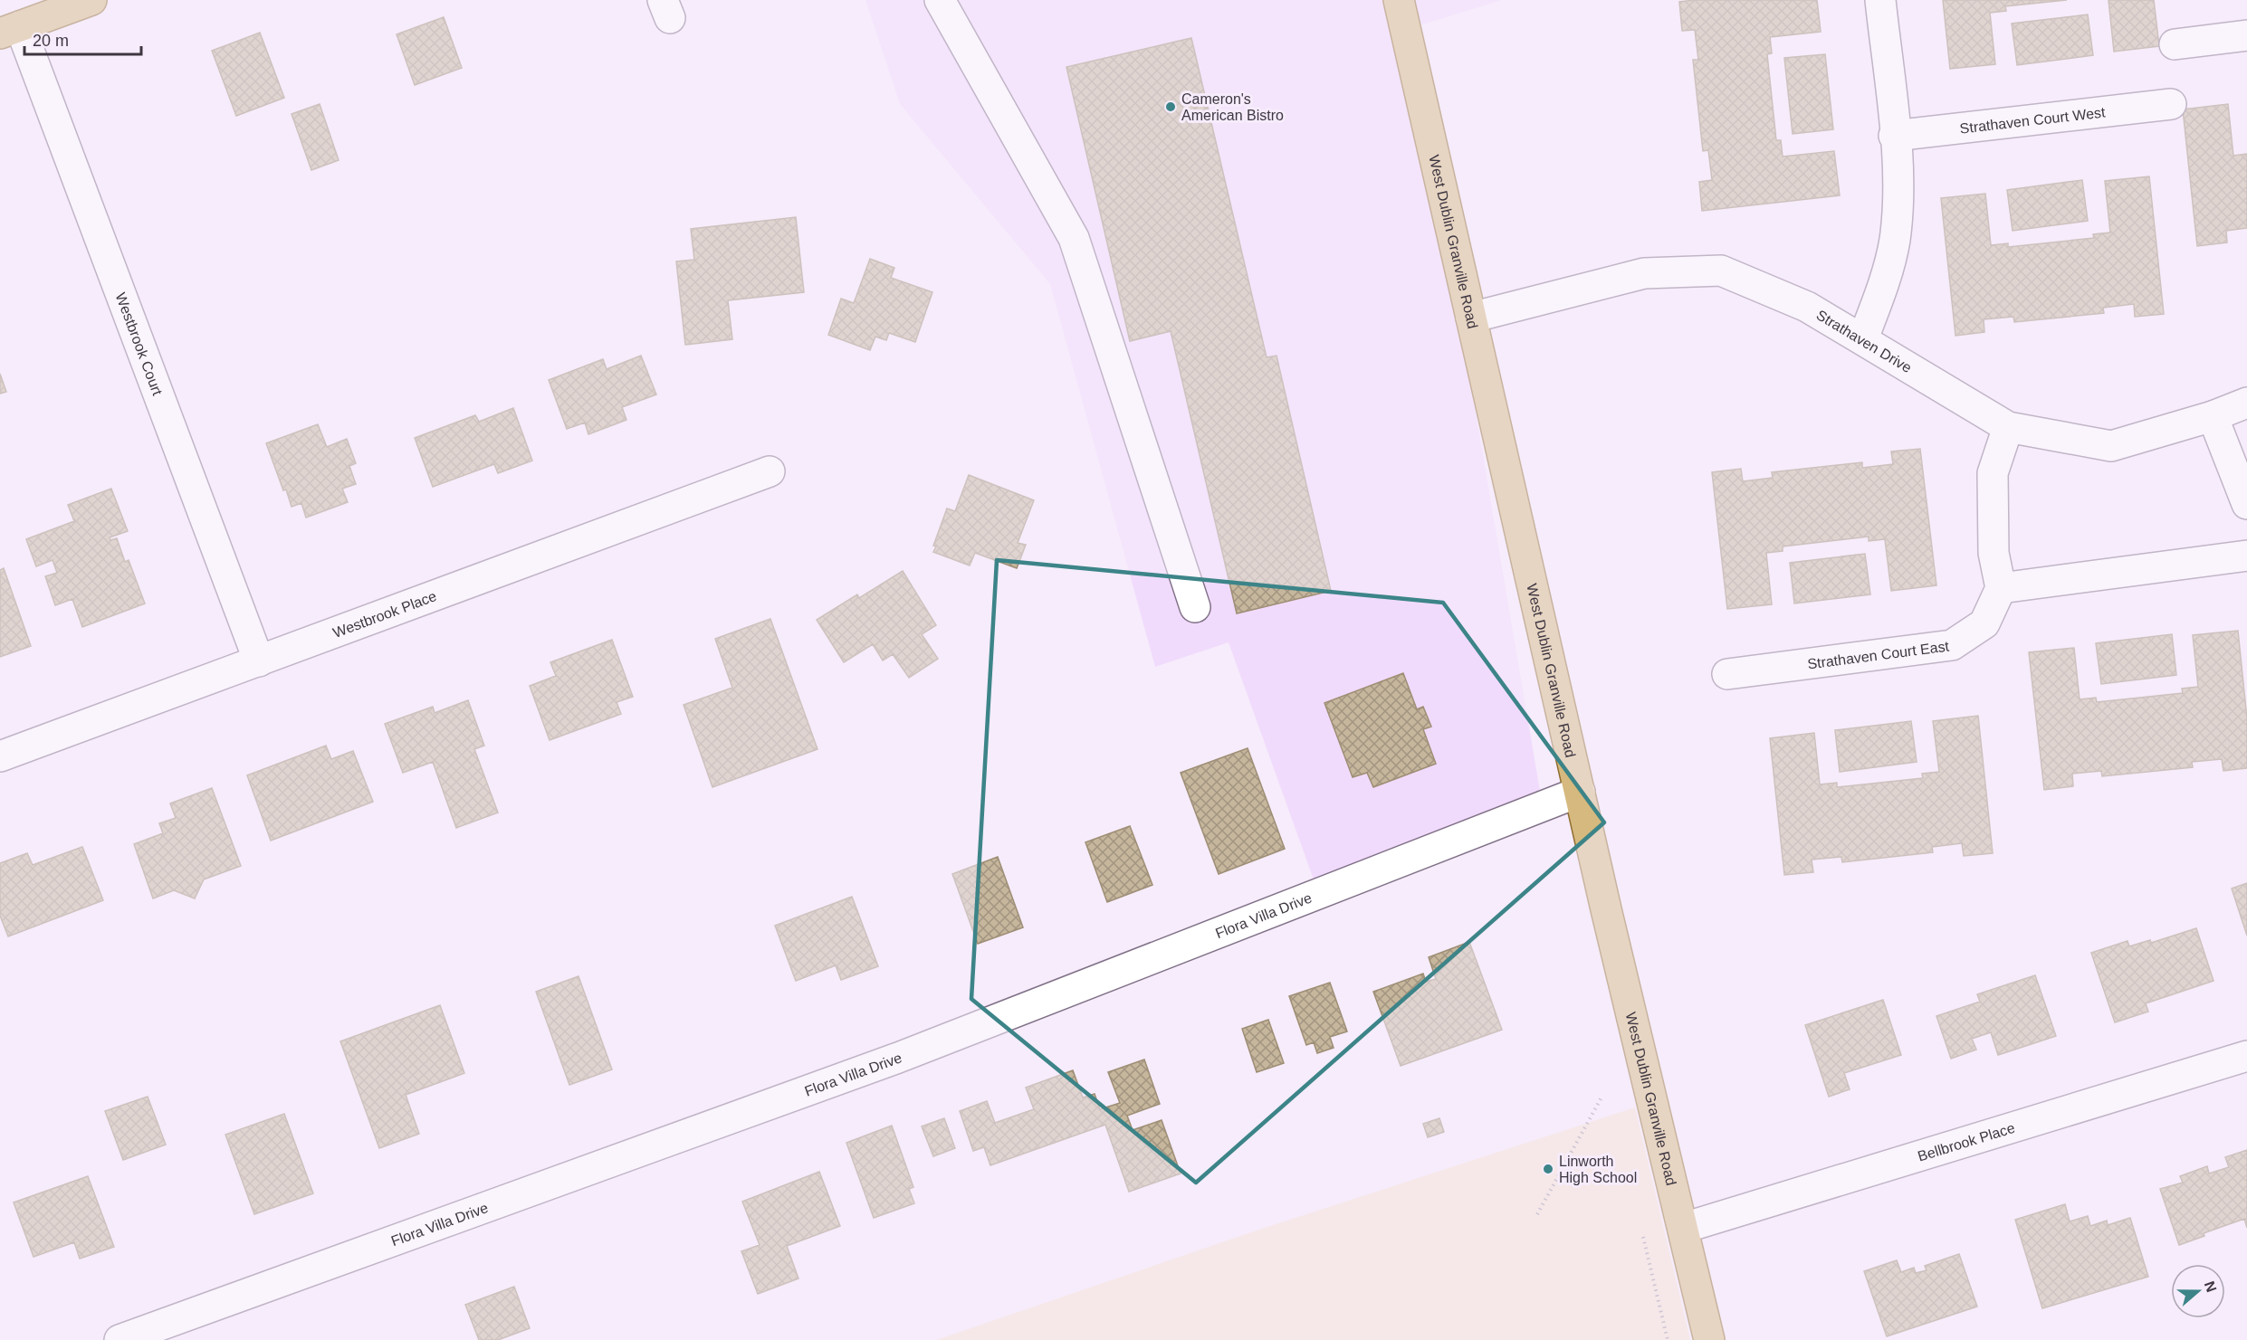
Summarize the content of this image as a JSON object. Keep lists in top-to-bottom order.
{
  "streets": {
    "main road": ["West Dublin Granville Road"],
    "street": [
      "Strathaven Court West",
      "Strathaven Drive",
      "Westbrook Court",
      "Westbrook Place",
      "Strathaven Court East",
      "Flora Villa Drive",
      "Bellbrook Place"
    ]
  },
  "crossings": [
    ["West Dublin Granville Road", "Strathaven Drive"],
    ["West Dublin Granville Road", "Flora Villa Drive"],
    ["West Dublin Granville Road", "Bellbrook Place"],
    ["Westbrook Court", "Westbrook Place"]
  ],
  "places": ["Cameron's American Bistro", "Linworth High School"],
  "scale_bar": "20 m",
  "north": "right"
}
